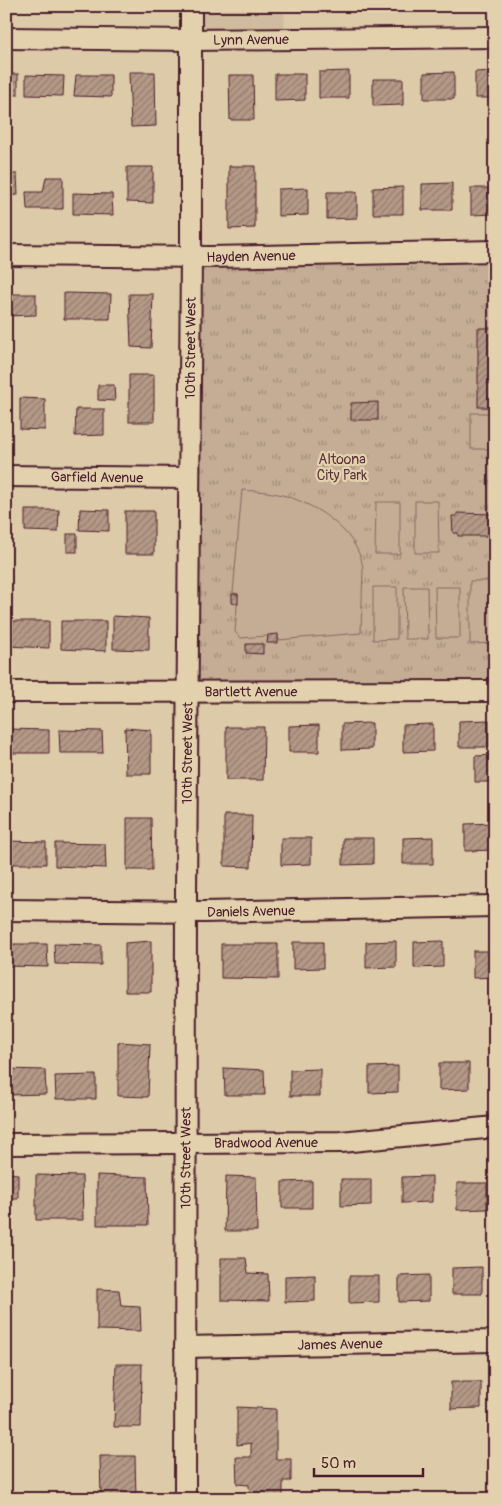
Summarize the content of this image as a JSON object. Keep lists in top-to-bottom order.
{
  "streets": {
    "street": [
      "Lynn Avenue",
      "Hayden Avenue",
      "10th Street West",
      "Garfield Avenue",
      "Bartlett Avenue",
      "Daniels Avenue",
      "Bradwood Avenue",
      "James Avenue"
    ]
  },
  "crossings": [
    ["Lynn Avenue", "10th Street West"],
    ["Hayden Avenue", "10th Street West"],
    ["10th Street West", "Garfield Avenue"],
    ["10th Street West", "Bartlett Avenue"],
    ["10th Street West", "Daniels Avenue"],
    ["10th Street West", "Bradwood Avenue"],
    ["10th Street West", "James Avenue"]
  ],
  "parks": ["Altoona City Park"],
  "scale_bar": "50 m"
}
